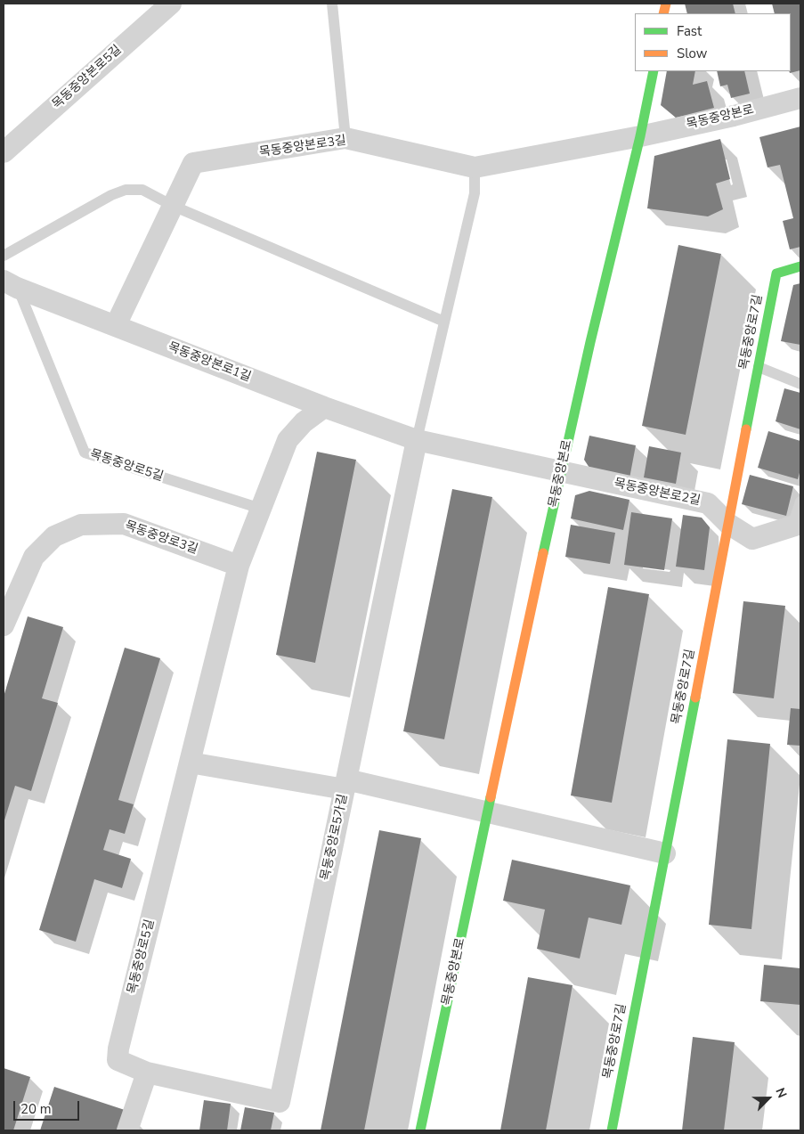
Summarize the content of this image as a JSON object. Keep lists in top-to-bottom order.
{
  "streets": {
    "street": [
      "목동중앙본로5길",
      "목동중앙본로",
      "목동중앙본로3길",
      "목동중앙로7길",
      "목동중앙본로1길",
      "목동중앙로5길",
      "목동중앙본로2길",
      "목동중앙로3길",
      "목동중앙로5가길"
    ]
  },
  "crossings": [
    ["목동중앙본로", "목동중앙본로3길"],
    ["목동중앙본로", "목동중앙본로1길"],
    ["목동중앙본로", "목동중앙본로2길"],
    ["목동중앙본로3길", "목동중앙본로1길"],
    ["목동중앙로7길", "목동중앙본로2길"],
    ["목동중앙본로1길", "목동중앙로5길"],
    ["목동중앙본로1길", "목동중앙본로2길"],
    ["목동중앙본로1길", "목동중앙로5가길"],
    ["목동중앙로5길", "목동중앙로3길"],
    ["목동중앙로5길", "목동중앙로5가길"]
  ],
  "legend": ["Fast", "Slow"],
  "scale_bar": "20 m",
  "north": "top right"
}
